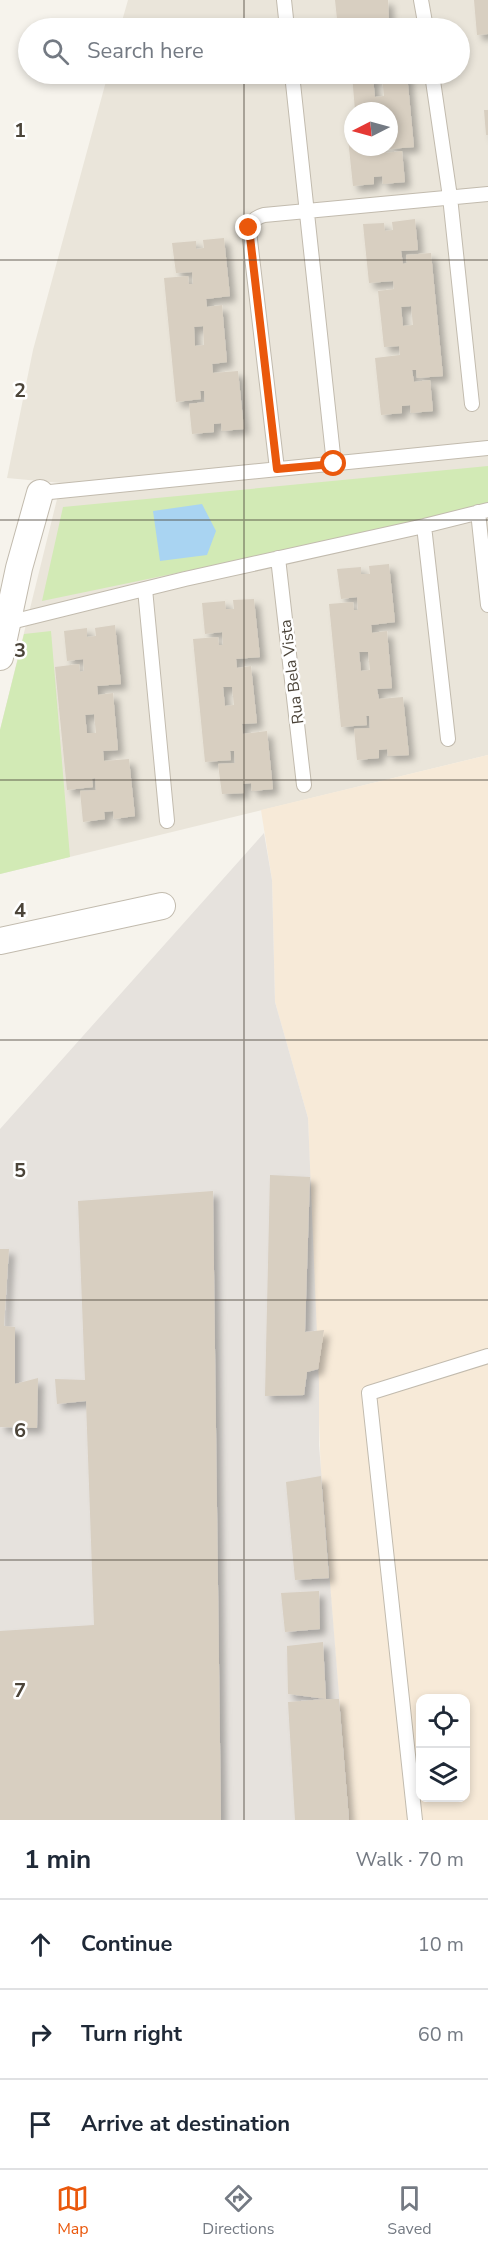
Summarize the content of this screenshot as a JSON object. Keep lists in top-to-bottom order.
{
  "streets": {
    "lane": ["Rua Bela Vista"]
  },
  "north": "left",
  "page": {
    "search": "Search here",
    "heading": ["1 min", "Walk · 70 m"],
    "list": [
      ["Continue", "10 m"],
      ["Turn right", "60 m"],
      "Arrive at destination"
    ],
    "nav": ["Map", "Directions", "Saved"]
  },
  "grid": {
    "rows": [
      "1",
      "2",
      "3",
      "4",
      "5",
      "6",
      "7"
    ]
  }
}
